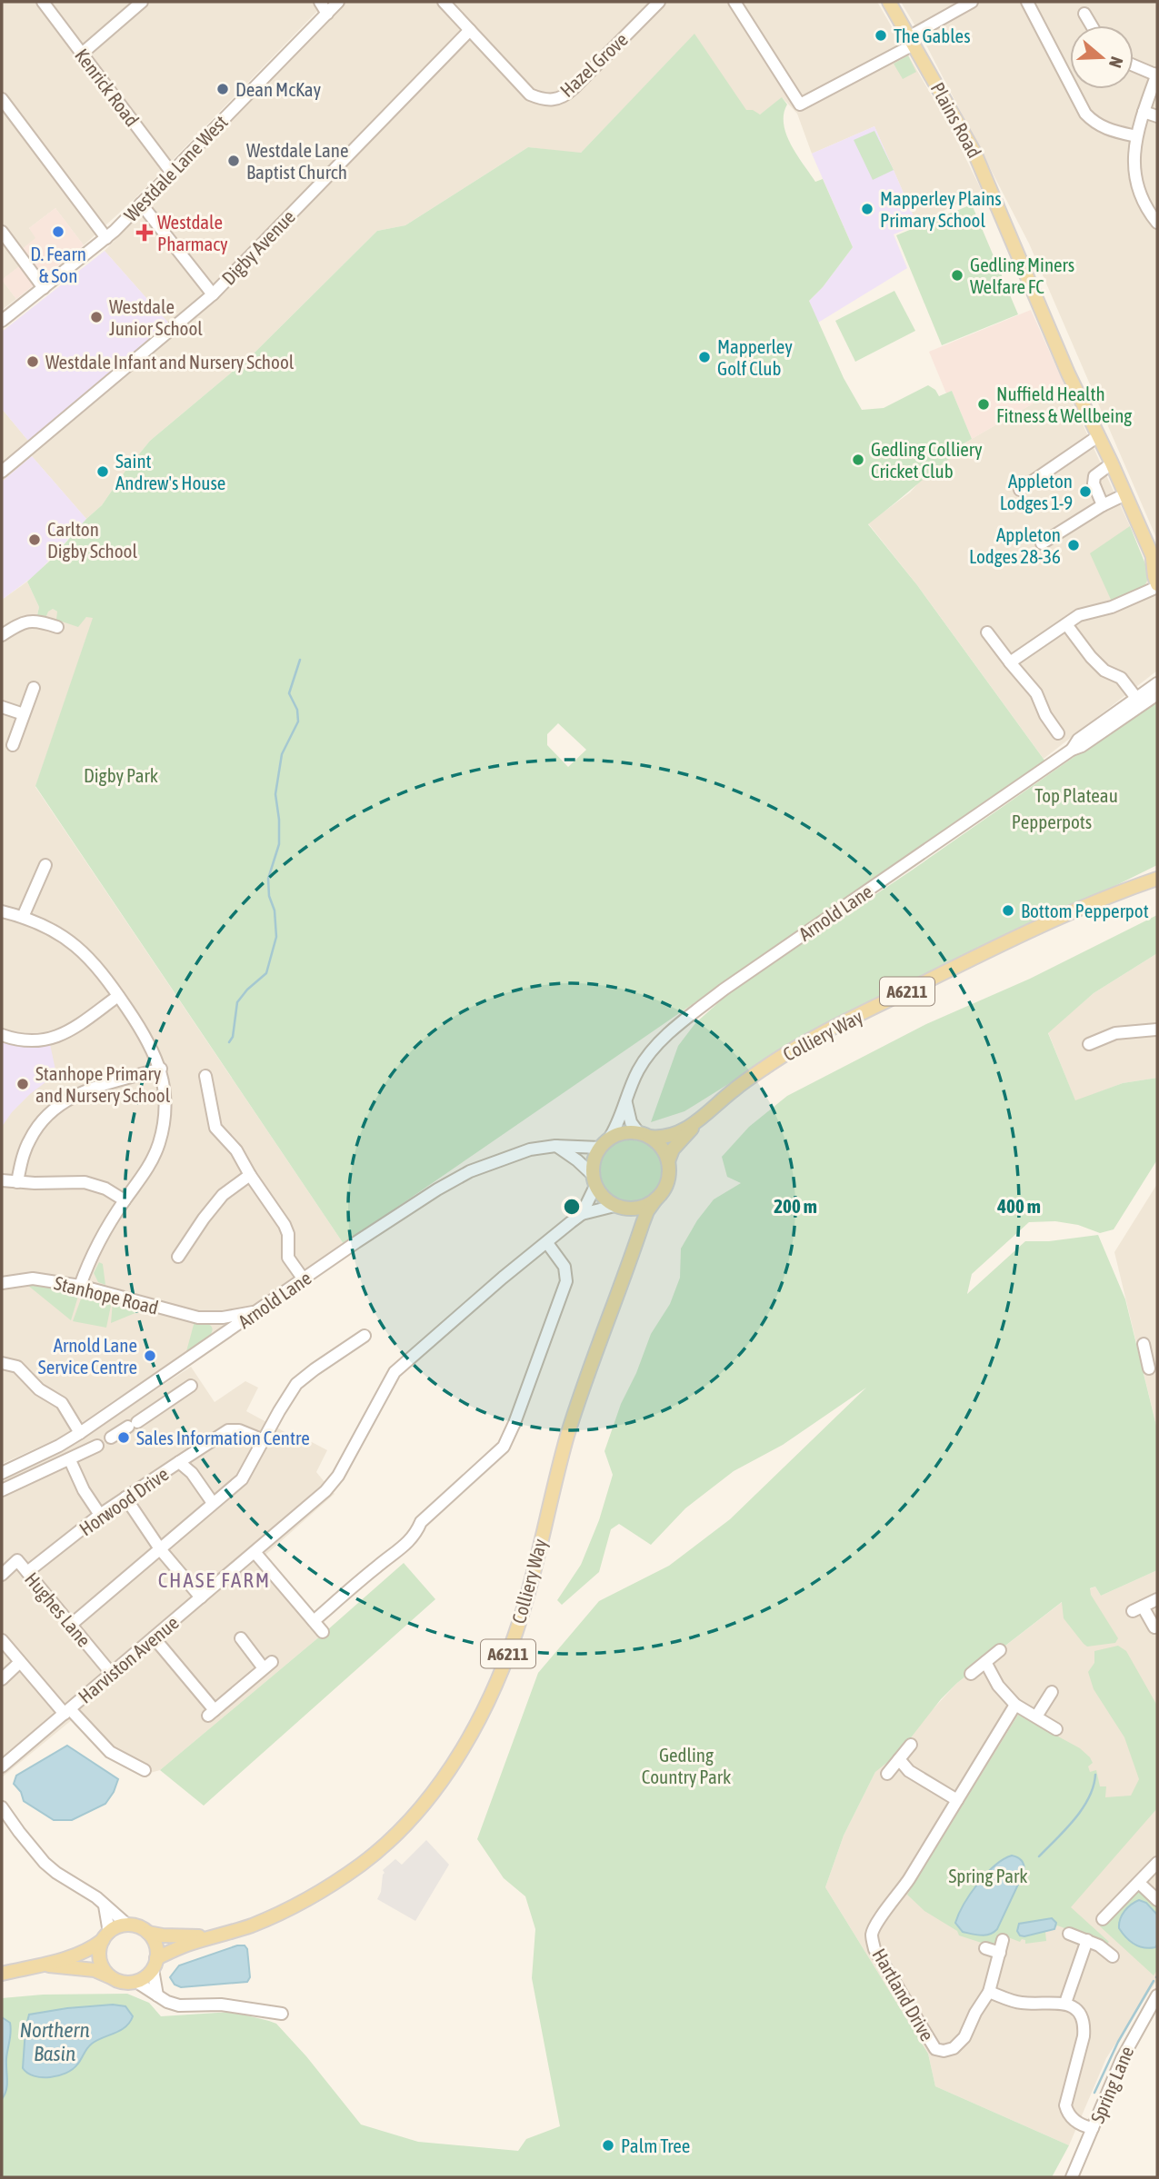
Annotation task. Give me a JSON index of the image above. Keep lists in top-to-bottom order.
{
  "streets": {
    "main road": ["Plains Road", "A6211", "Colliery Way"],
    "street": [
      "Hazel Grove",
      "Kenrick Road",
      "Westdale Lane West",
      "Digby Avenue",
      "Arnold Lane",
      "Stanhope Road",
      "Horwood Drive",
      "Hughes Lane",
      "Harviston Avenue",
      "Hartland Drive",
      "Spring Lane"
    ]
  },
  "crossings": [
    ["Hazel Grove", "Digby Avenue"],
    ["Kenrick Road", "Westdale Lane West"],
    ["Arnold Lane", "Colliery Way"],
    ["Arnold Lane", "Stanhope Road"],
    ["Horwood Drive", "Hughes Lane"],
    ["Hughes Lane", "Harviston Avenue"]
  ],
  "districts": ["CHASE FARM"],
  "water": ["Northern Basin"],
  "parks": [
    "Digby Park",
    "Top Plateau",
    "Pepperpots",
    "Gedling Country Park",
    "Spring Park"
  ],
  "places": {
    "other": [
      "The Gables",
      "Dean McKay",
      "Westdale Lane Baptist Church",
      "Mapperley Plains Primary School",
      "D. Fearn & Son",
      "Gedling Miners Welfare FC",
      "Westdale Junior School",
      "Mapperley Golf Club",
      "Westdale Infant and Nursery School",
      "Nuffield Health Fitness & Wellbeing",
      "Gedling Colliery Cricket Club",
      "Saint Andrew's House",
      "Appleton Lodges 1-9",
      "Carlton Digby School",
      "Appleton Lodges 28-36",
      "Bottom Pepperpot",
      "Stanhope Primary and Nursery School",
      "Arnold Lane Service Centre",
      "Sales Information Centre",
      "Palm Tree"
    ],
    "health": ["Westdale Pharmacy"]
  },
  "north": "right",
  "rings": ["200 m", "400 m"]
}
